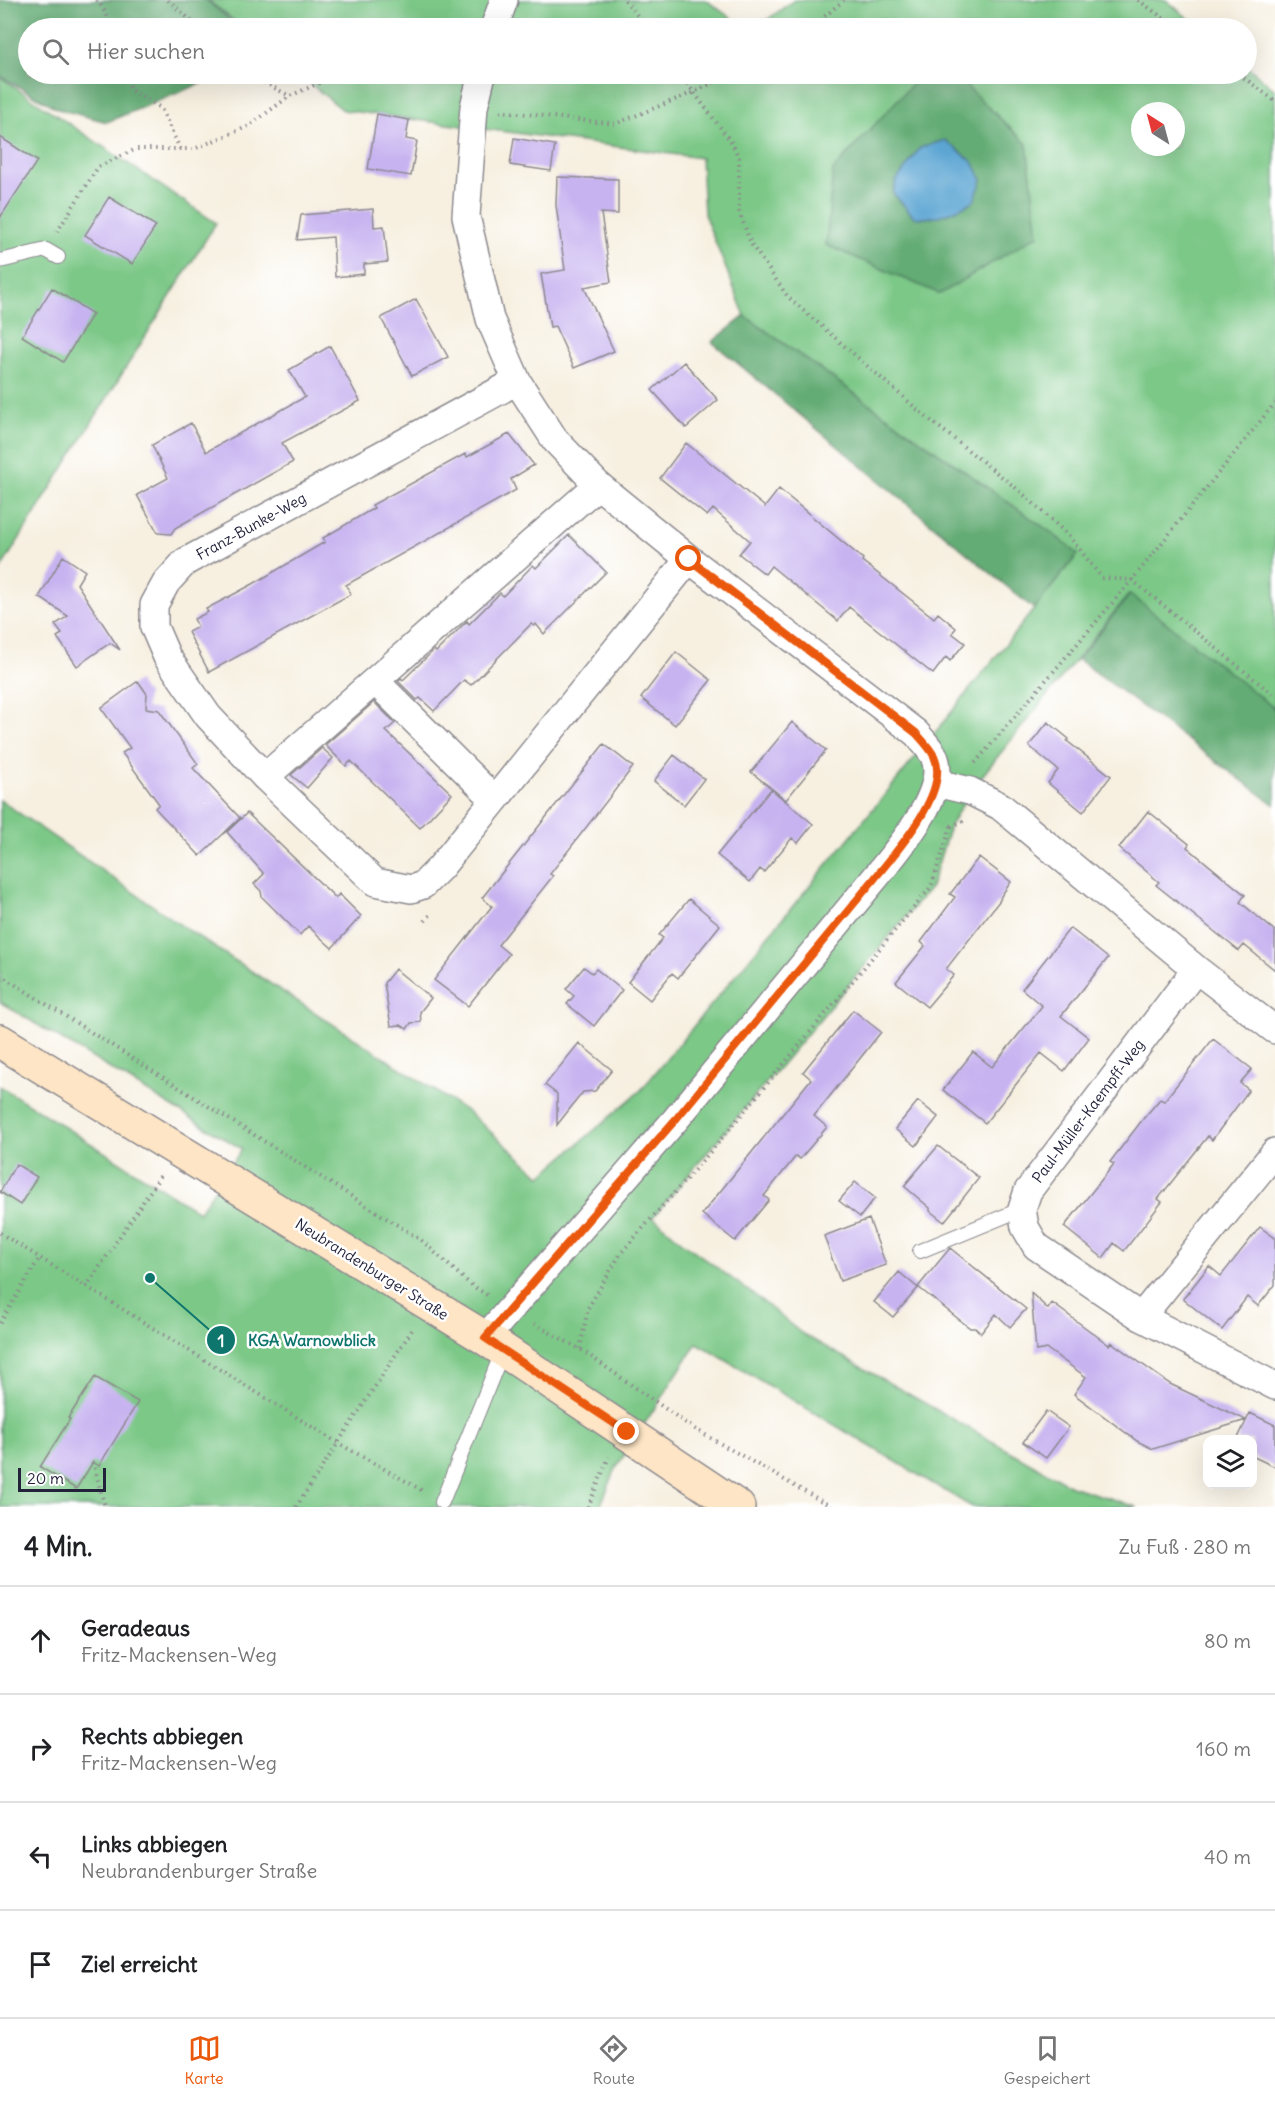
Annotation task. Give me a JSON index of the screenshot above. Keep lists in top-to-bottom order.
{
  "streets": {
    "main road": ["Neubrandenburger Straße"],
    "street": ["Franz-Bunke-Weg", "Paul-Müller-Kaempff-Weg"]
  },
  "places": ["KGA Warnowblick"],
  "scale_bar": "20 m",
  "north": "top left",
  "page": {
    "search": "Hier suchen",
    "scale": "20 m",
    "heading": ["4 Min.", "Zu Fuß · 280 m"],
    "list": [
      ["Geradeaus", "Fritz-Mackensen-Weg", "80 m"],
      ["Rechts abbiegen", "Fritz-Mackensen-Weg", "160 m"],
      ["Links abbiegen", "Neubrandenburger Straße", "40 m"],
      "Ziel erreicht"
    ],
    "nav": ["Karte", "Route", "Gespeichert"]
  }
}
